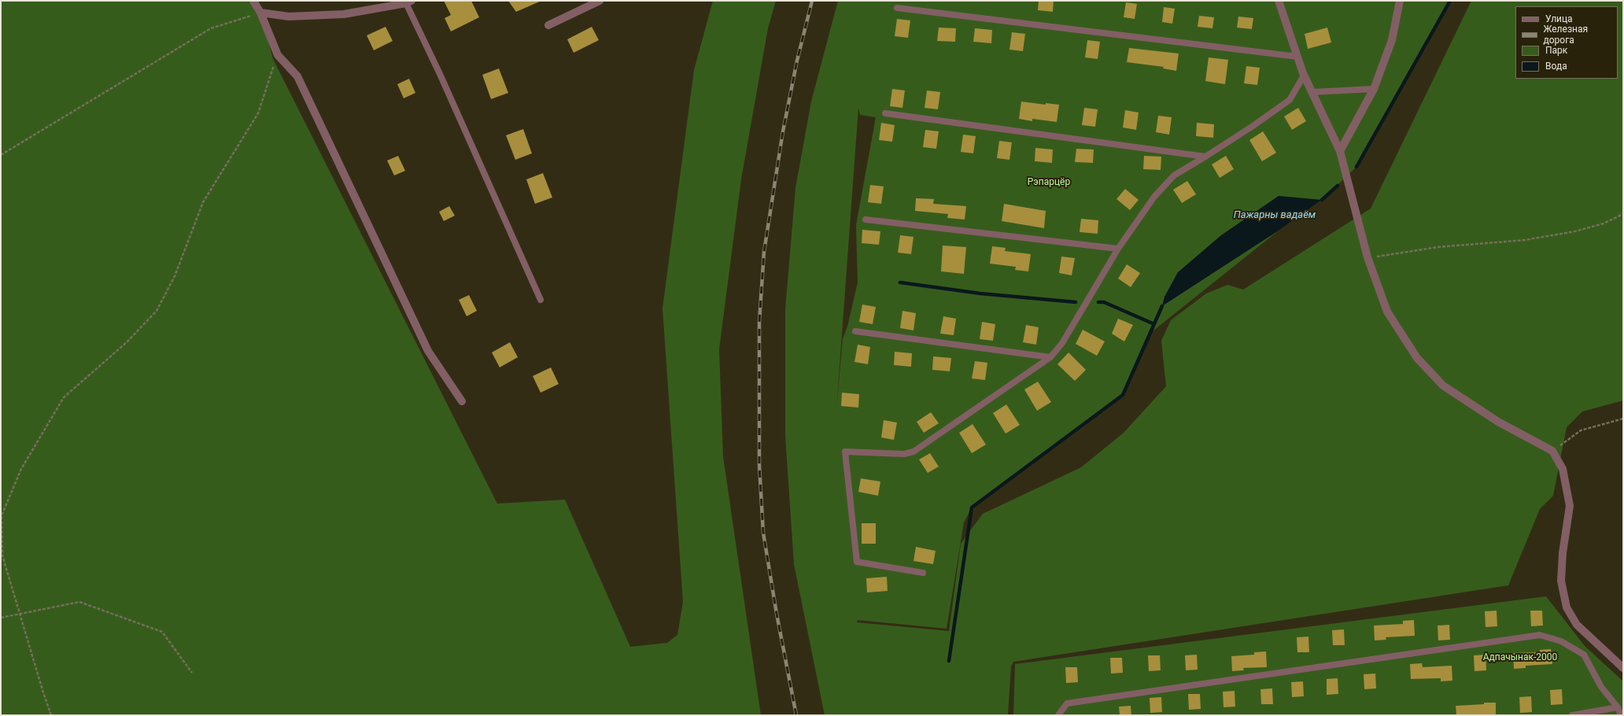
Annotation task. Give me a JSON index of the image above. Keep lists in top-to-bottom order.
{
  "water": ["Пажарны вадаём"],
  "parks": ["Рэпарцёр", "Адпачынак-2000"],
  "legend": [
    "Улица",
    "Железная дорога",
    "Парк",
    "Вода"
  ]
}
